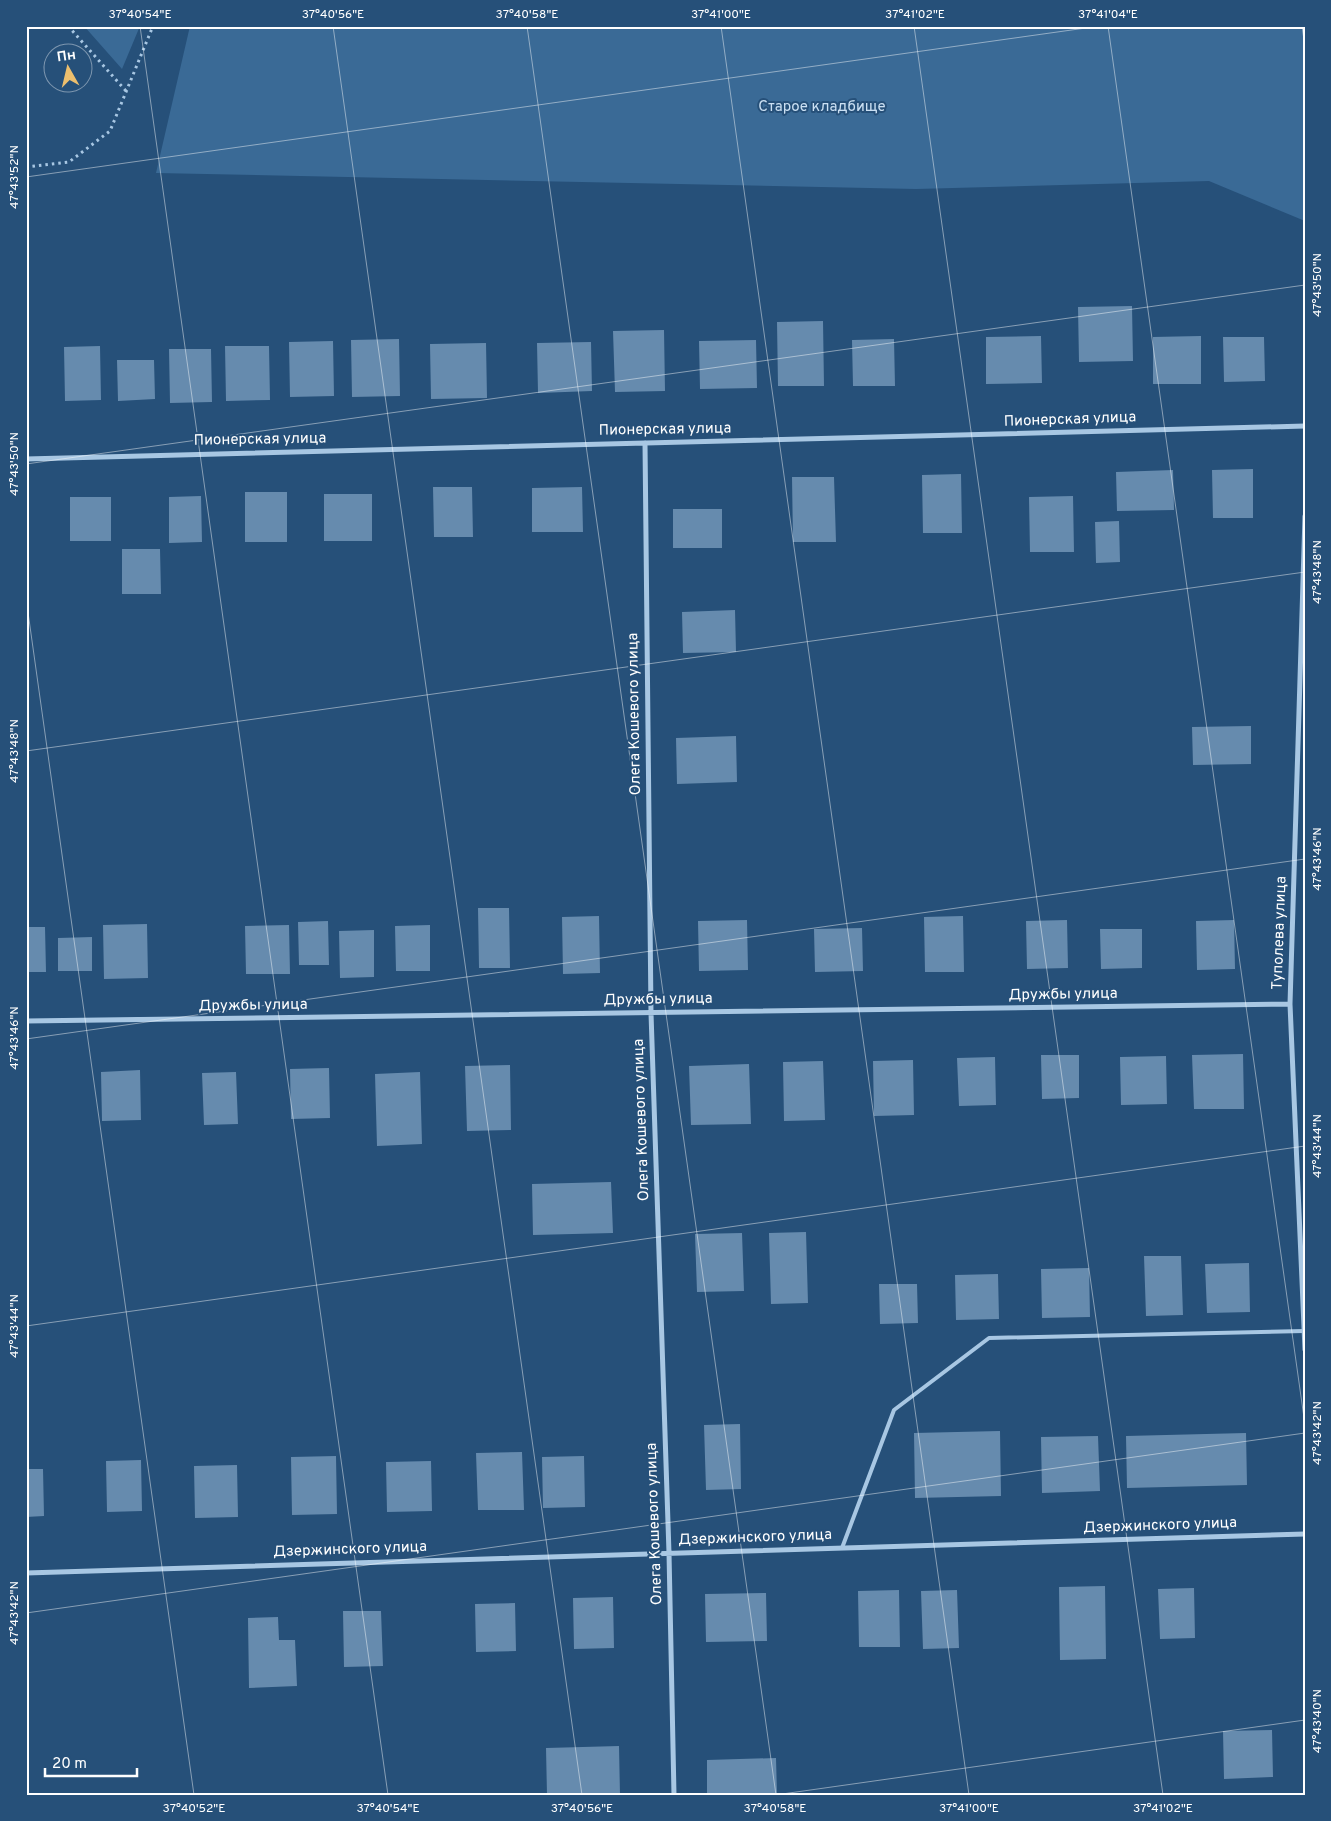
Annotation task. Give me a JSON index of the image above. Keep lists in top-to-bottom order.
{
  "streets": {
    "street": [
      "Пионерская улица",
      "Олега Кошевого улица",
      "Туполева улица",
      "Дружбы улица",
      "Дзержинского улица"
    ]
  },
  "crossings": [
    ["Пионерская улица", "Олега Кошевого улица"],
    ["Олега Кошевого улица", "Дружбы улица"],
    ["Олега Кошевого улица", "Дзержинского улица"],
    ["Туполева улица", "Дружбы улица"]
  ],
  "parks": ["Старое кладбище"],
  "scale_bar": "20 m",
  "north": "top",
  "coordinates": [
    "37°40'54\"E",
    "37°40'56\"E",
    "37°40'58\"E",
    "37°41'00\"E",
    "37°41'02\"E",
    "37°41'04\"E",
    "47°43'52\"N",
    "47°43'50\"N",
    "47°43'48\"N",
    "47°43'46\"N",
    "47°43'44\"N",
    "47°43'42\"N",
    "47°43'40\"N",
    "37°40'52\"E"
  ]
}
